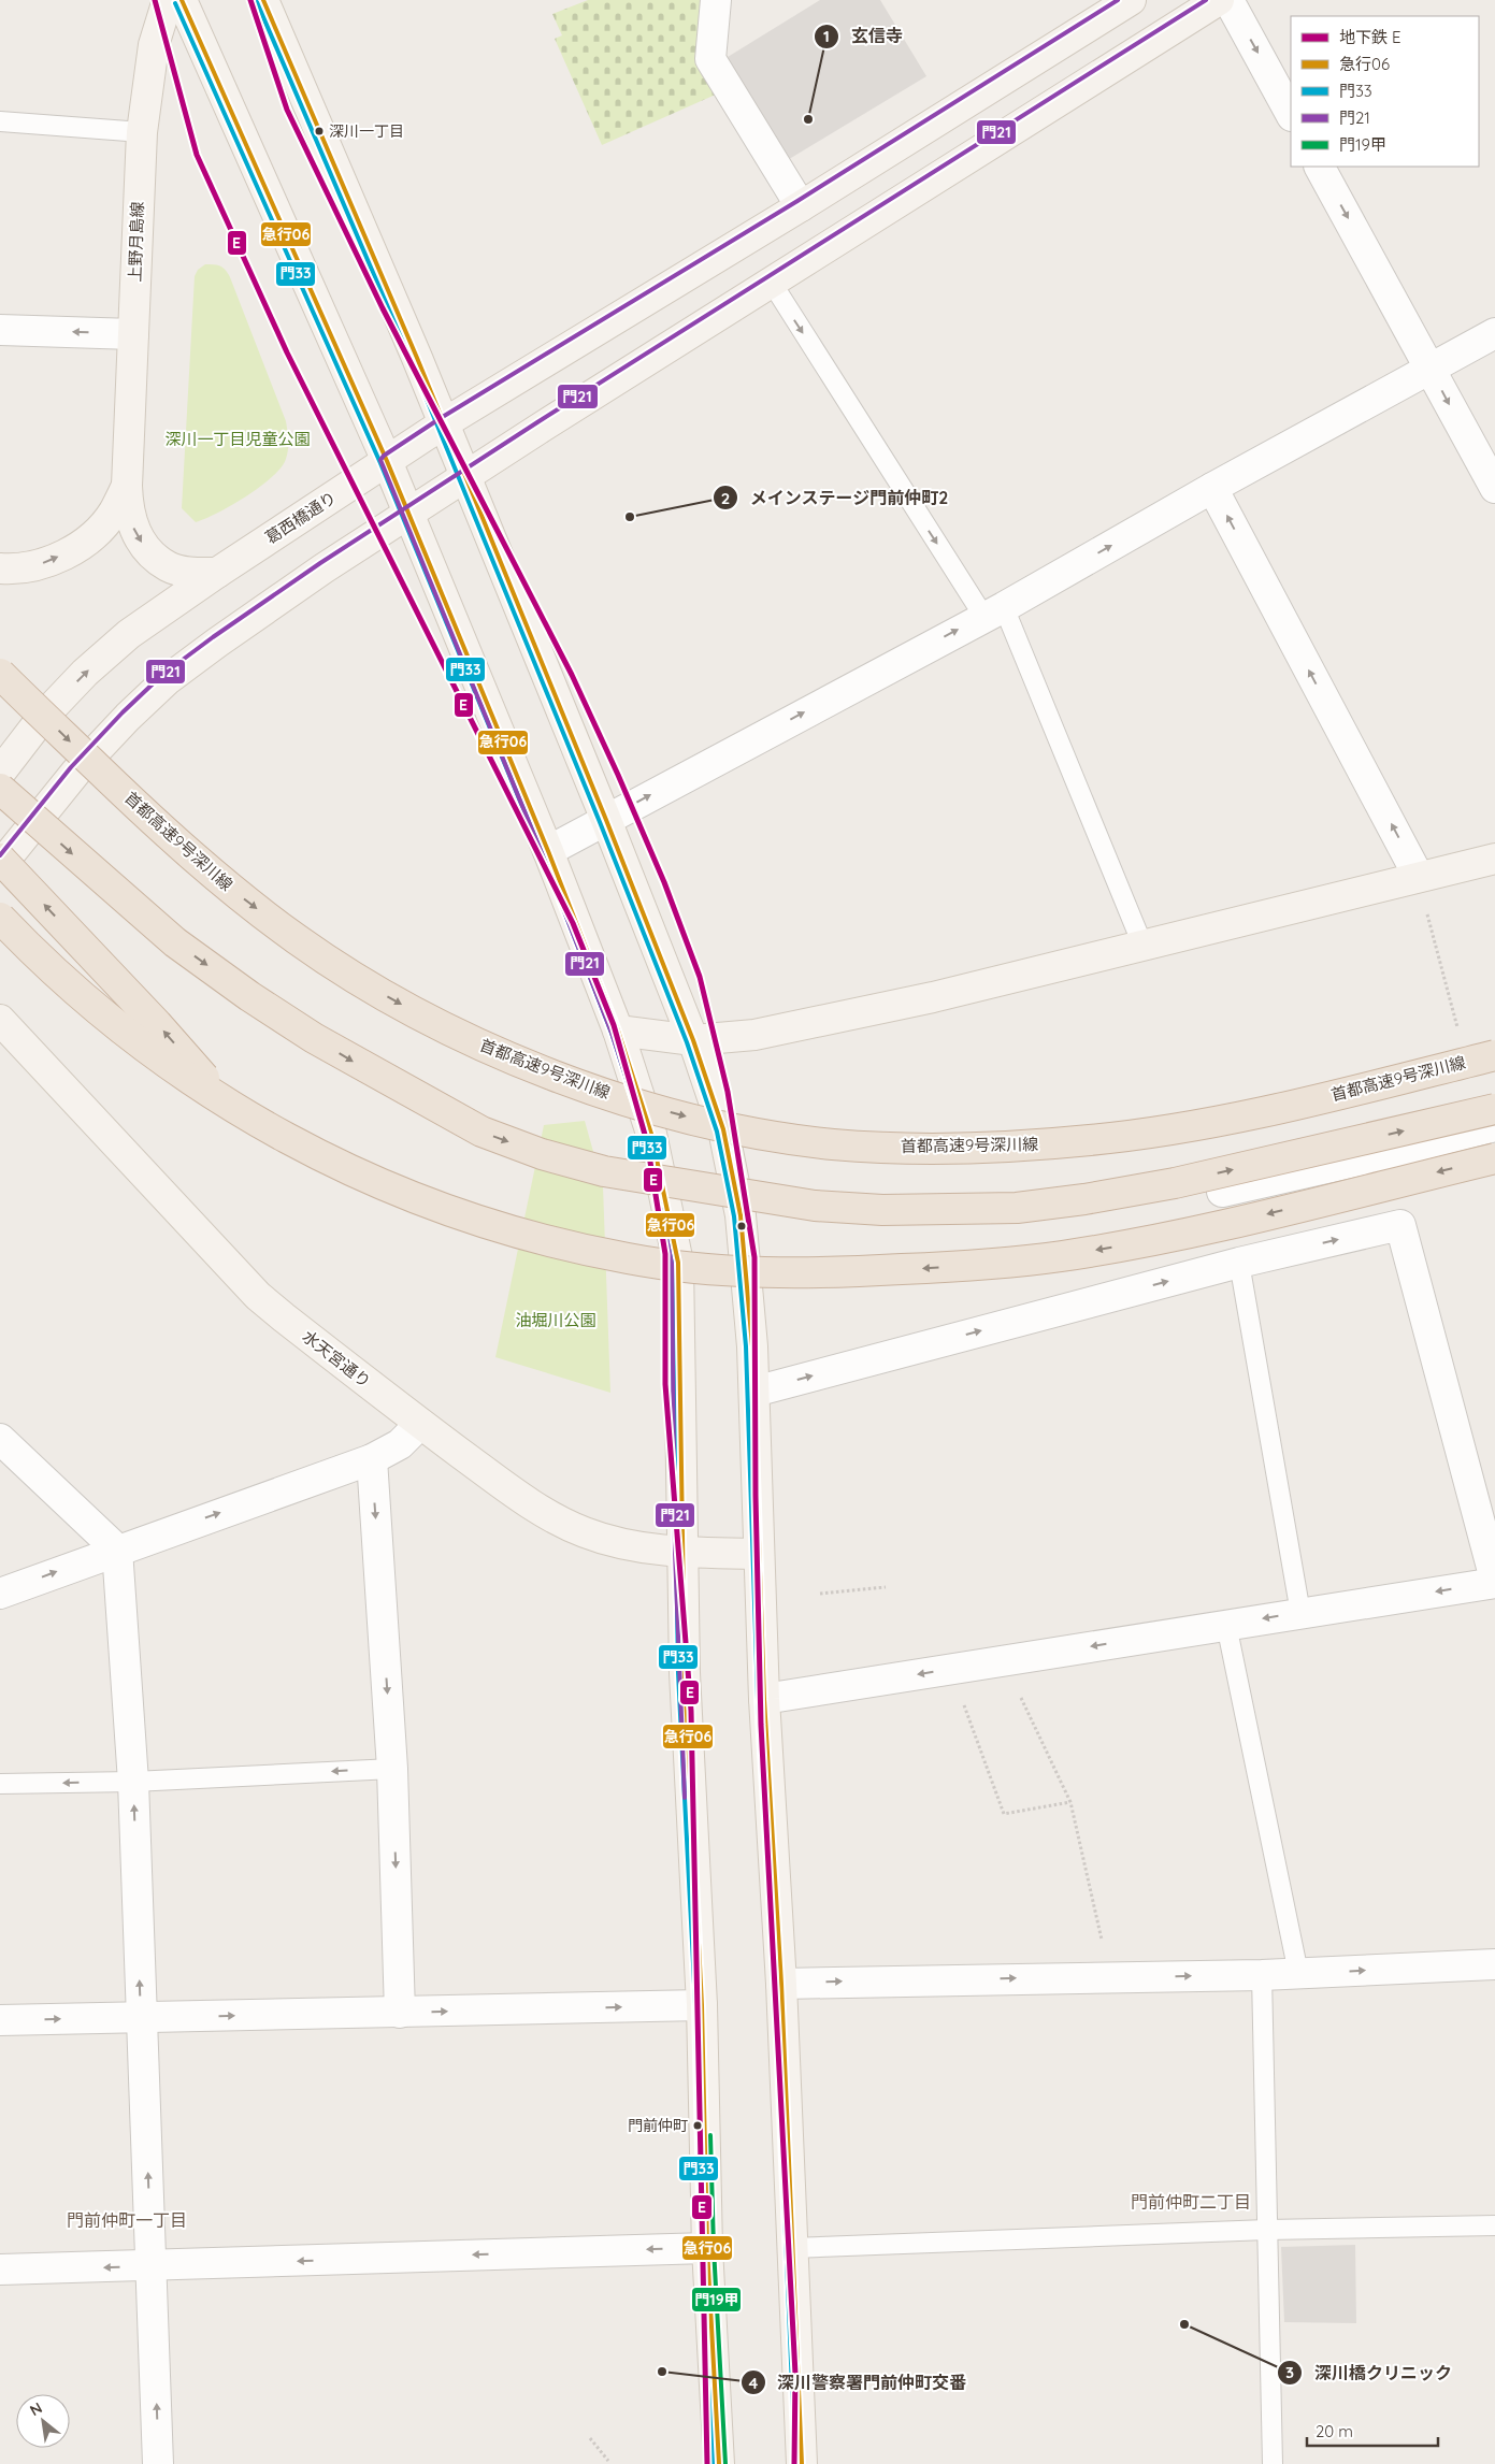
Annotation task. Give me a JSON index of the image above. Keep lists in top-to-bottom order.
{
  "streets": {
    "highway": ["首都高速9号深川線"],
    "main road": ["上野月島線", "葛西橋通り", "水天宮通り"]
  },
  "crossings": [
    ["上野月島線", "葛西橋通り"]
  ],
  "districts": ["門前仲町二丁目", "門前仲町一丁目"],
  "parks": ["深川一丁目児童公園", "油堀川公園"],
  "places": [
    "玄信寺",
    "深川一丁目",
    "メインステージ門前仲町2",
    "門前仲町",
    "深川橋クリニック",
    "深川警察署門前仲町交番"
  ],
  "lines": [
    "metro line E",
    "transit line 急行06",
    "transit line 門21",
    "transit line 門33",
    "transit line 門19甲"
  ],
  "legend": [
    "地下鉄 E",
    "急行06",
    "門33",
    "門21",
    "門19甲"
  ],
  "scale_bar": "20 m",
  "north": "top left"
}
